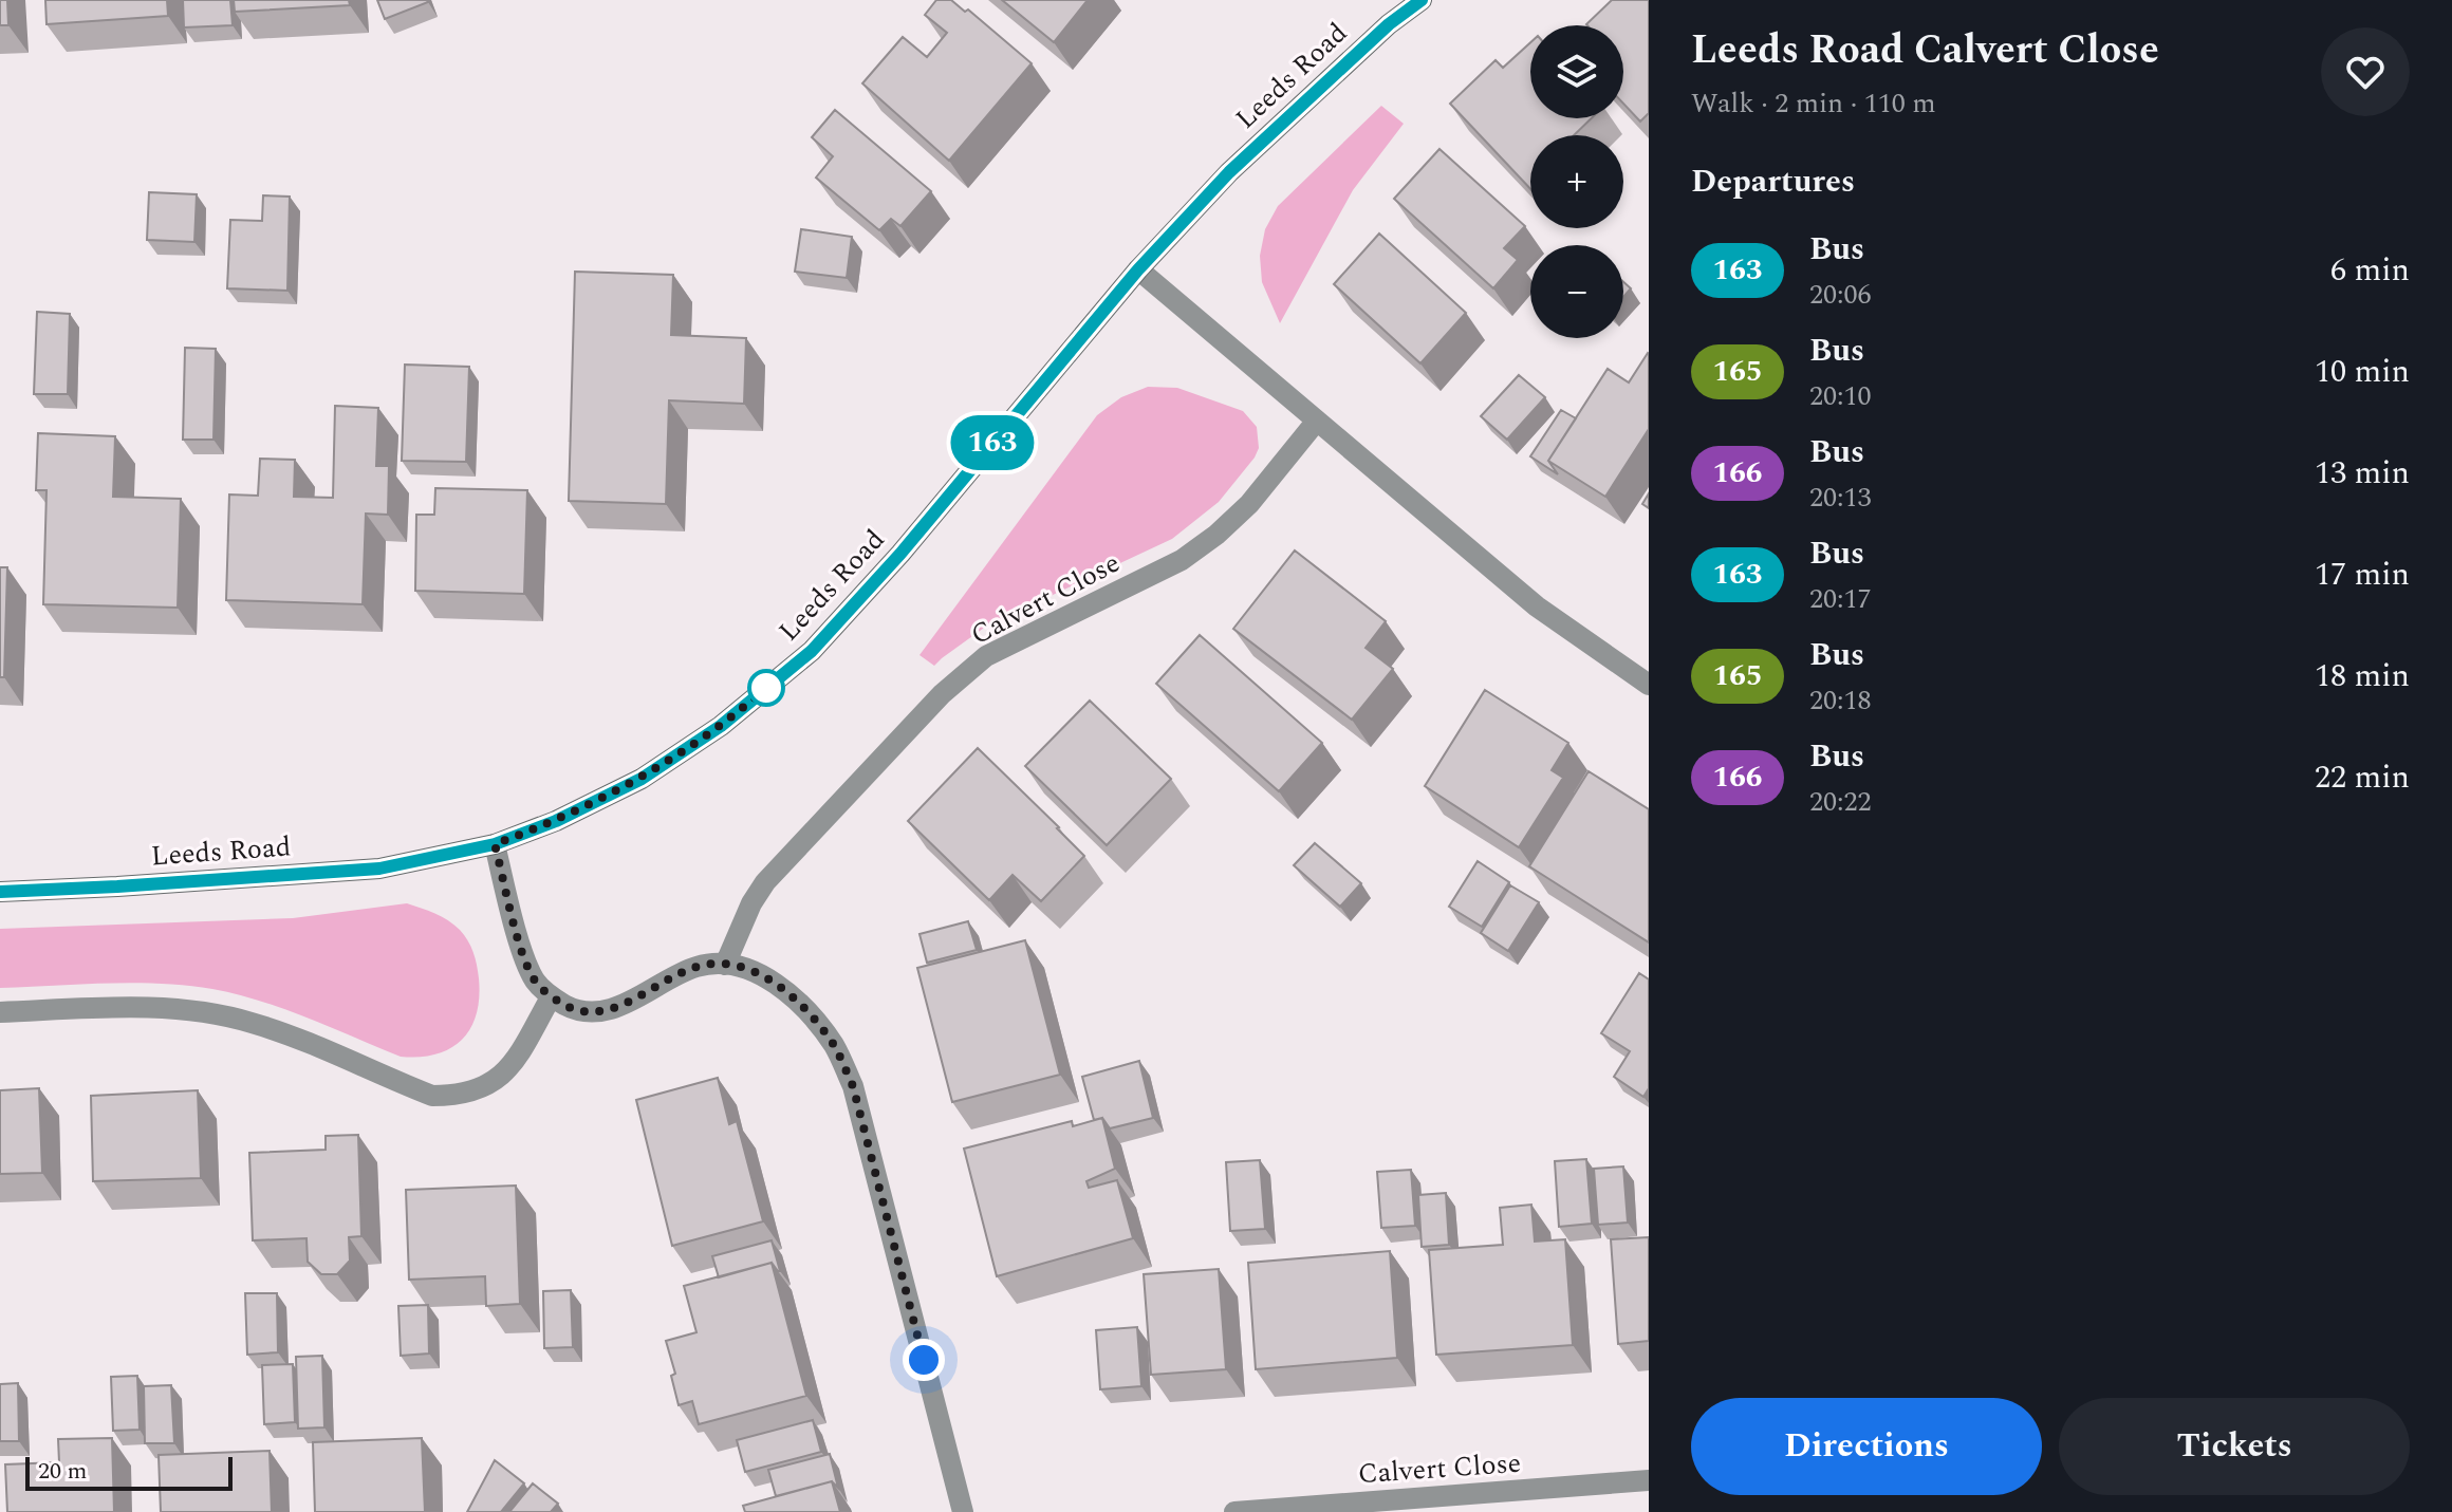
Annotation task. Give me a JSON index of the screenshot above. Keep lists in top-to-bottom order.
{
  "streets": {
    "main road": ["Leeds Road"],
    "street": ["Calvert Close"]
  },
  "lines": ["bus line 163"],
  "scale_bar": "20 m",
  "page": {
    "on_map": "163",
    "heading": [
      ["Leeds Road Calvert Close", "Walk · 2 min · 110 m"],
      "Departures"
    ],
    "map_buttons": ["+", "−"],
    "list": [
      {
        "mark": "163",
        "name": "Bus",
        "note": "20:06",
        "value": "6 min"
      },
      {
        "mark": "165",
        "name": "Bus",
        "note": "20:10",
        "value": "10 min"
      },
      {
        "mark": "166",
        "name": "Bus",
        "note": "20:13",
        "value": "13 min"
      },
      {
        "mark": "163",
        "name": "Bus",
        "note": "20:17",
        "value": "17 min"
      },
      {
        "mark": "165",
        "name": "Bus",
        "note": "20:18",
        "value": "18 min"
      },
      {
        "mark": "166",
        "name": "Bus",
        "note": "20:22",
        "value": "22 min"
      }
    ],
    "buttons": ["Directions", "Tickets"],
    "scale": "20 m"
  }
}
